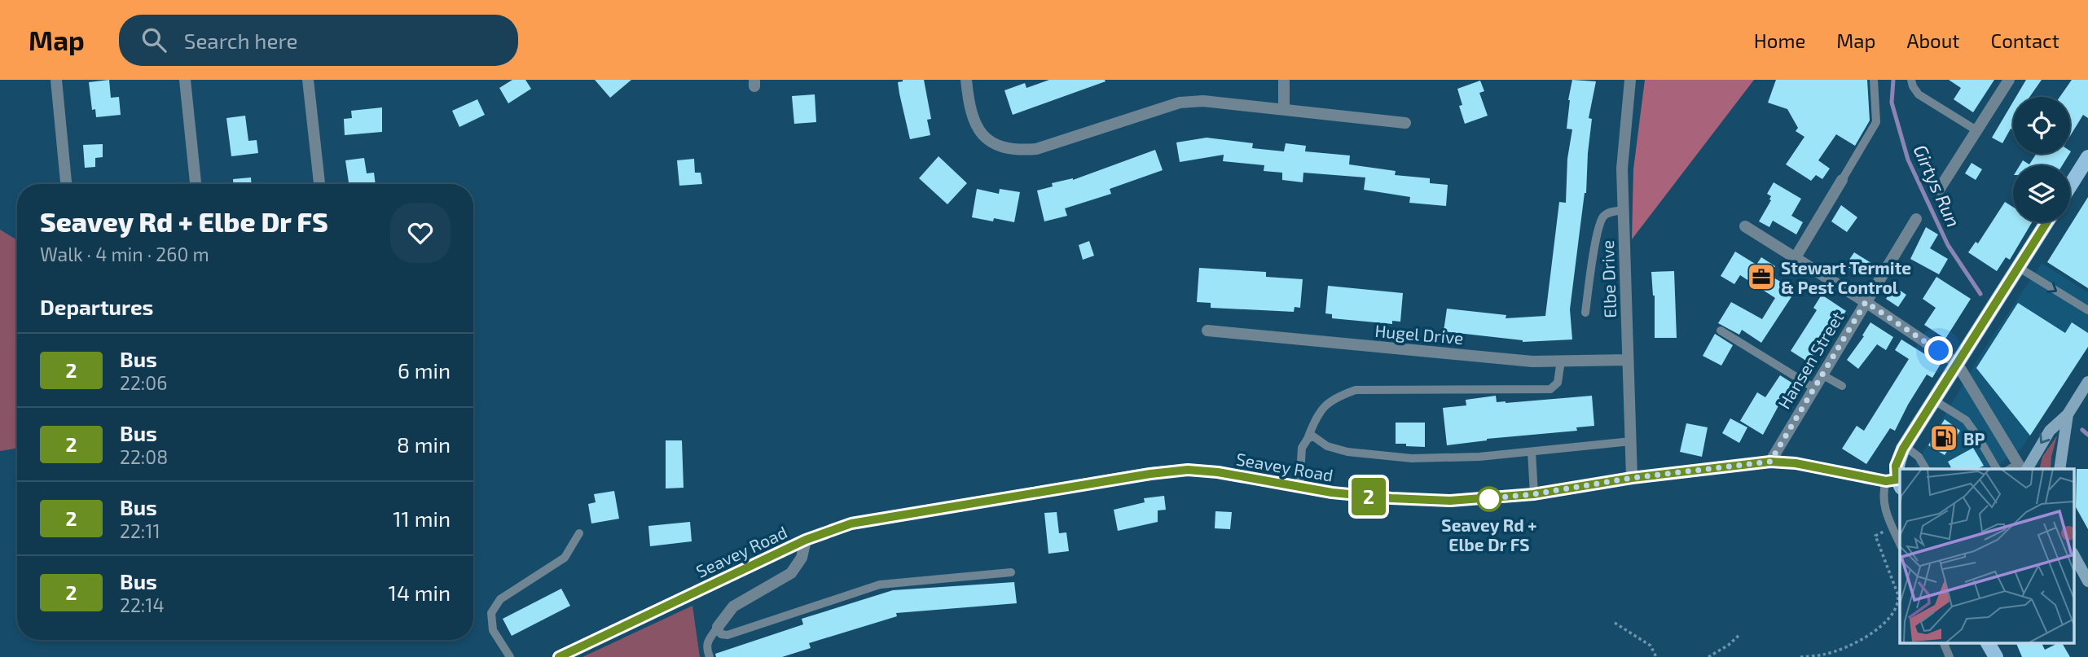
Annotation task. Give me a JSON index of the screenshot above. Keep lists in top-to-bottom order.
{
  "streets": {
    "street": [
      "Elbe Drive",
      "Hugel Drive",
      "Hansen Street",
      "Seavey Road"
    ]
  },
  "crossings": [
    ["Elbe Drive", "Hugel Drive"],
    ["Elbe Drive", "Seavey Road"],
    ["Hansen Street", "Seavey Road"]
  ],
  "water": ["Girtys Run"],
  "places": {
    "office": ["Stewart Termite & Pest Control"],
    "fuel station": ["BP"],
    "other": ["Seavey Rd + Elbe Dr FS"]
  },
  "lines": ["bus line 2"],
  "page": {
    "header": "Map",
    "search": "Search here",
    "nav": [
      "Home",
      "Map",
      "About",
      "Contact"
    ],
    "on_map": "2",
    "heading": [
      ["Seavey Rd + Elbe Dr FS", "Walk · 4 min · 260 m"],
      "Departures"
    ],
    "list": [
      {
        "mark": "2",
        "name": "Bus",
        "note": "22:06",
        "value": "6 min"
      },
      {
        "mark": "2",
        "name": "Bus",
        "note": "22:08",
        "value": "8 min"
      },
      {
        "mark": "2",
        "name": "Bus",
        "note": "22:11",
        "value": "11 min"
      },
      {
        "mark": "2",
        "name": "Bus",
        "note": "22:14",
        "value": "14 min"
      }
    ]
  }
}
